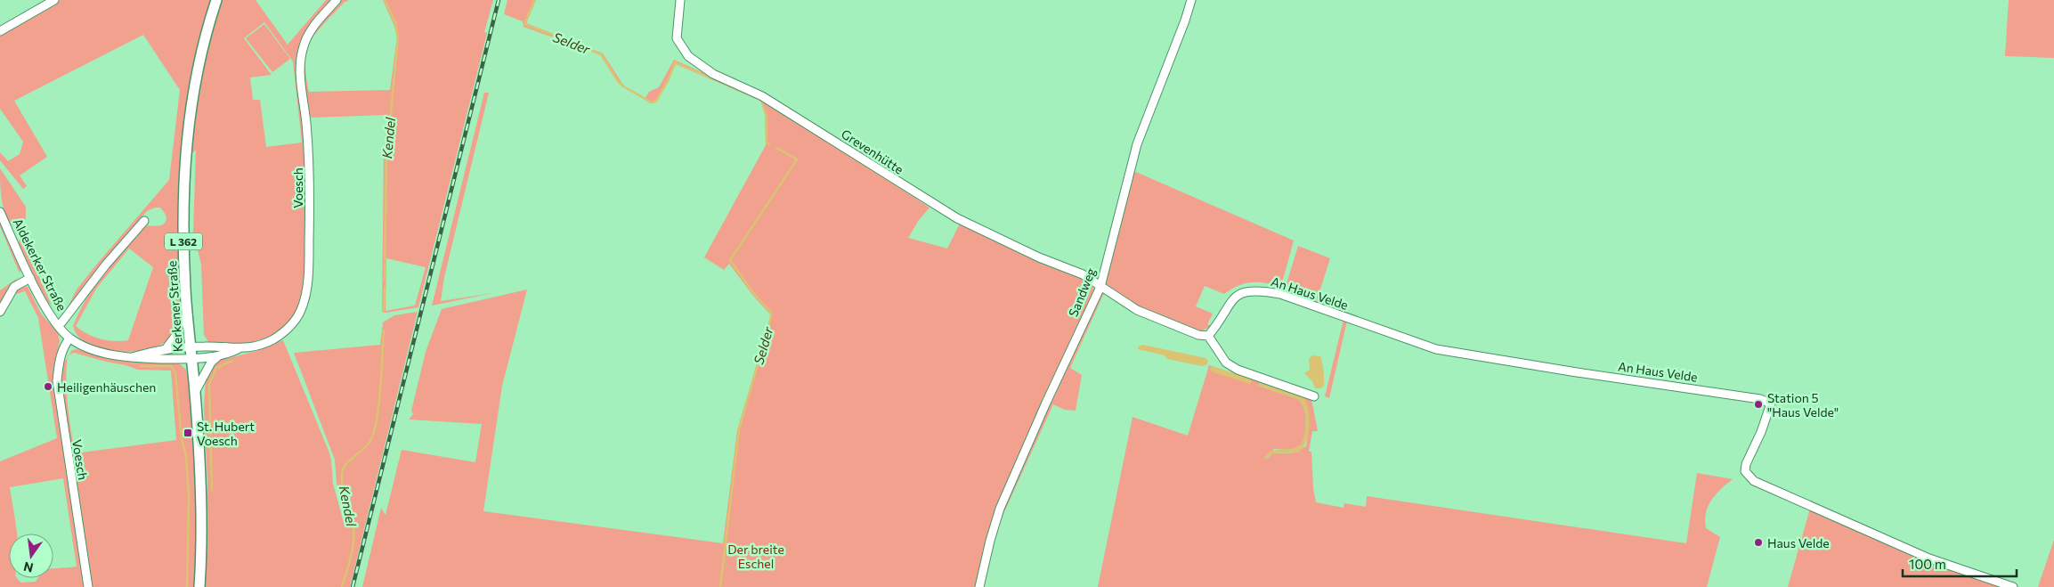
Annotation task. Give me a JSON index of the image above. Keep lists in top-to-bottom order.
{
  "streets": {
    "main road": ["L 362", "Kerkener Straße"],
    "street": [
      "Grevenhütte",
      "Voesch",
      "Aldekerker Straße",
      "Sandweg",
      "An Haus Velde"
    ]
  },
  "crossings": [
    ["Grevenhütte", "Sandweg"],
    ["Voesch", "Aldekerker Straße"],
    ["Voesch", "Kerkener Straße"]
  ],
  "water": ["Selder", "Kendel"],
  "parks": ["Der breite Eschel"],
  "places": {
    "other": ["Heiligenhäuschen", "Station 5 \"Haus Velde\"", "Haus Velde"],
    "transit": ["St. Hubert Voesch"]
  },
  "scale_bar": "100 m",
  "north": "bottom"
}
